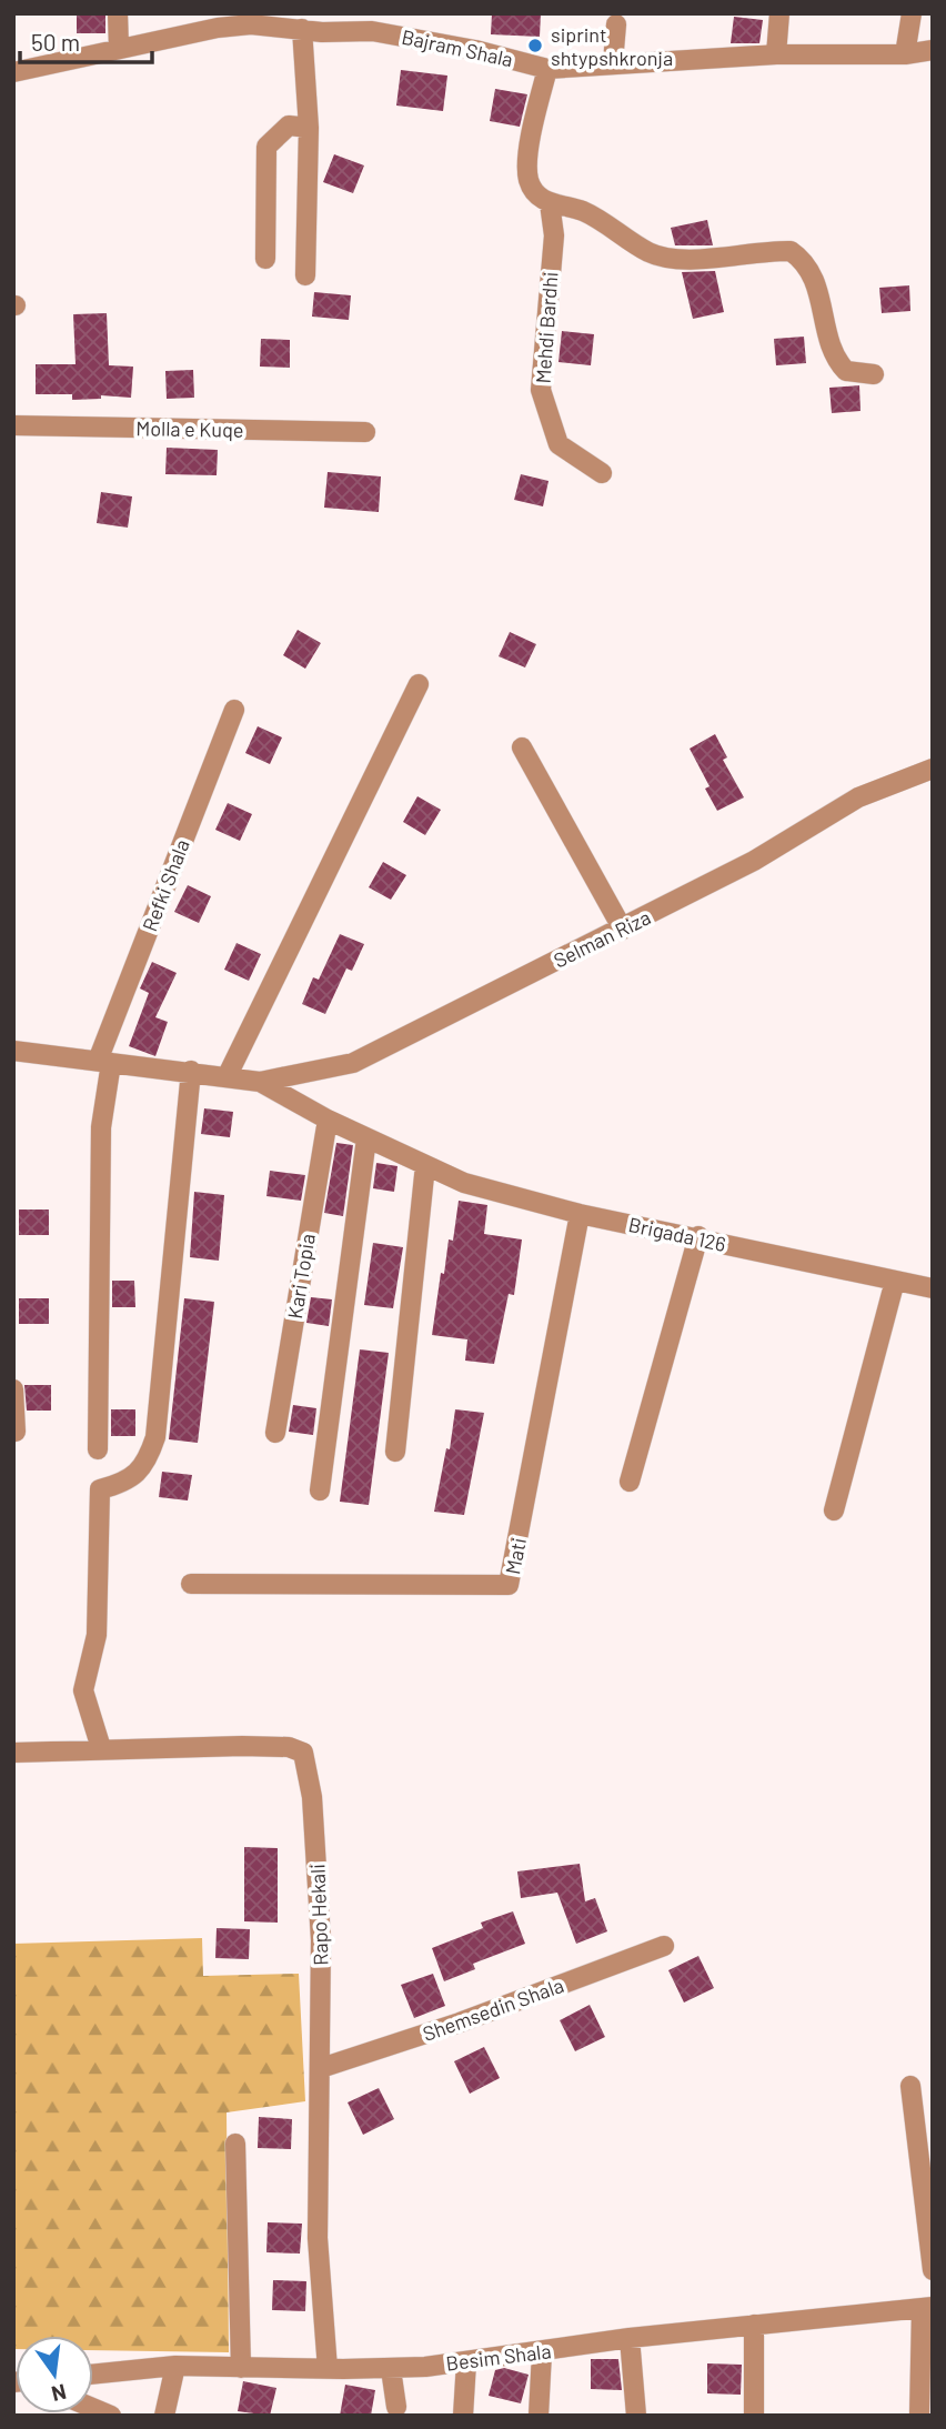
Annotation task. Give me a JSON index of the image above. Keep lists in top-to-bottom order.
{
  "streets": {
    "street": [
      "Bajram Shala",
      "Mehdi Bardhi",
      "Molla e Kuqe",
      "Refki Shala",
      "Selman Riza",
      "Brigada 126",
      "Kari Topia",
      "Mati",
      "Rapo Hekali",
      "Shemsedin Shala",
      "Besim Shala"
    ]
  },
  "crossings": [
    ["Bajram Shala", "Mehdi Bardhi"],
    ["Selman Riza", "Brigada 126"],
    ["Brigada 126", "Kari Topia"],
    ["Brigada 126", "Mati"],
    ["Rapo Hekali", "Shemsedin Shala"],
    ["Rapo Hekali", "Besim Shala"]
  ],
  "places": ["siprint shtypshkronja"],
  "scale_bar": "50 m",
  "north": "bottom"
}
